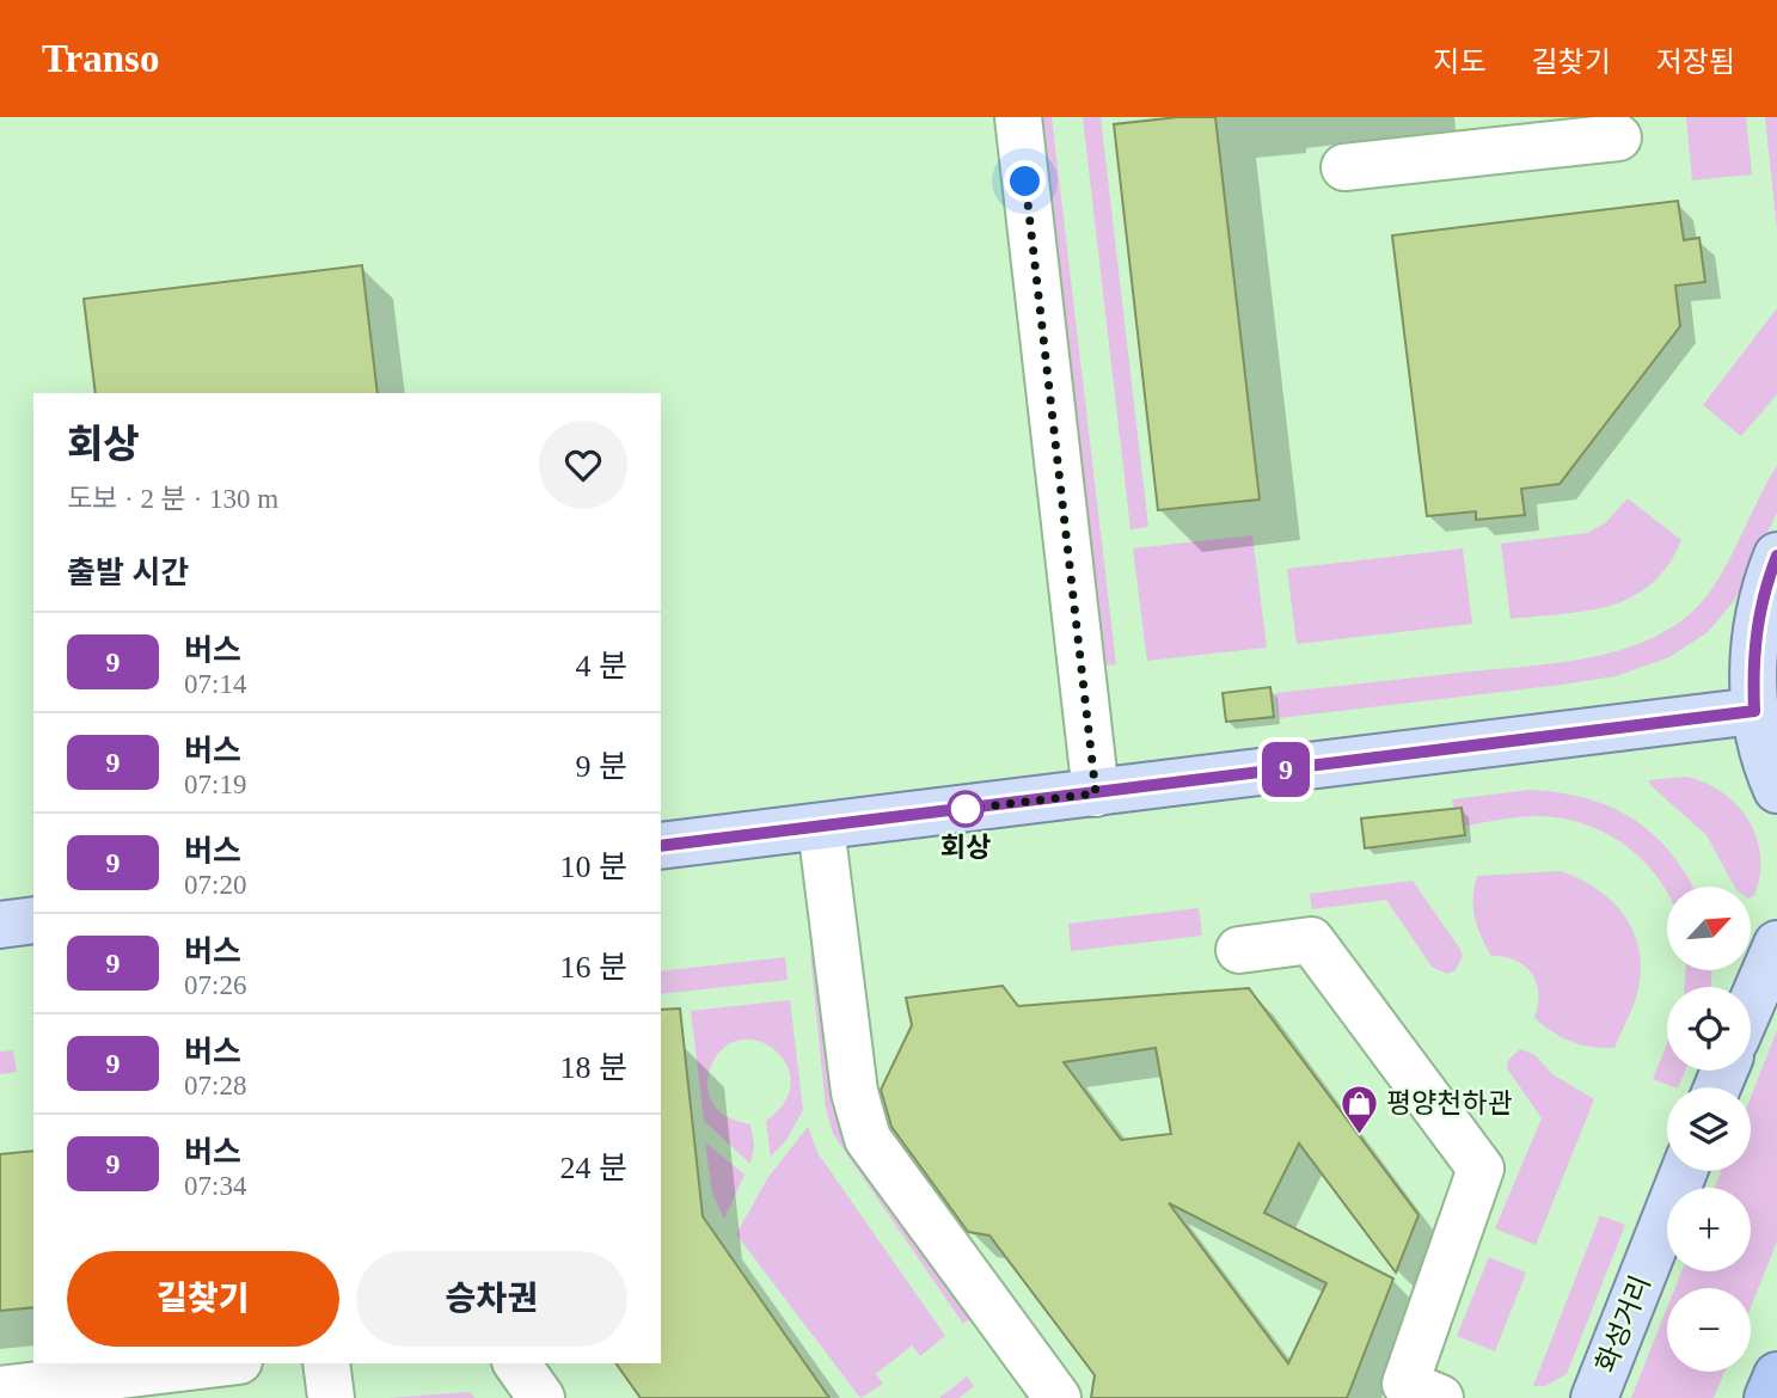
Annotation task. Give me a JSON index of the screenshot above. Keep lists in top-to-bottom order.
{
  "streets": {
    "main road": ["화성거리"]
  },
  "places": {
    "other": ["회상"],
    "shop": ["평양천하관"]
  },
  "lines": ["bus line 9"],
  "north": "top right",
  "page": {
    "header": "Transo",
    "nav": ["지도", "길찾기", "저장됨"],
    "on_map": "9",
    "heading": [
      ["회상", "도보 · 2 분 · 130 m"],
      "출발 시간"
    ],
    "list": [
      {
        "mark": "9",
        "name": "버스",
        "note": "07:14",
        "value": "4 분"
      },
      {
        "mark": "9",
        "name": "버스",
        "note": "07:19",
        "value": "9 분"
      },
      {
        "mark": "9",
        "name": "버스",
        "note": "07:20",
        "value": "10 분"
      },
      {
        "mark": "9",
        "name": "버스",
        "note": "07:26",
        "value": "16 분"
      },
      {
        "mark": "9",
        "name": "버스",
        "note": "07:28",
        "value": "18 분"
      },
      {
        "mark": "9",
        "name": "버스",
        "note": "07:34",
        "value": "24 분"
      }
    ],
    "map_buttons": ["+", "−"],
    "buttons": ["길찾기", "승차권"]
  }
}
